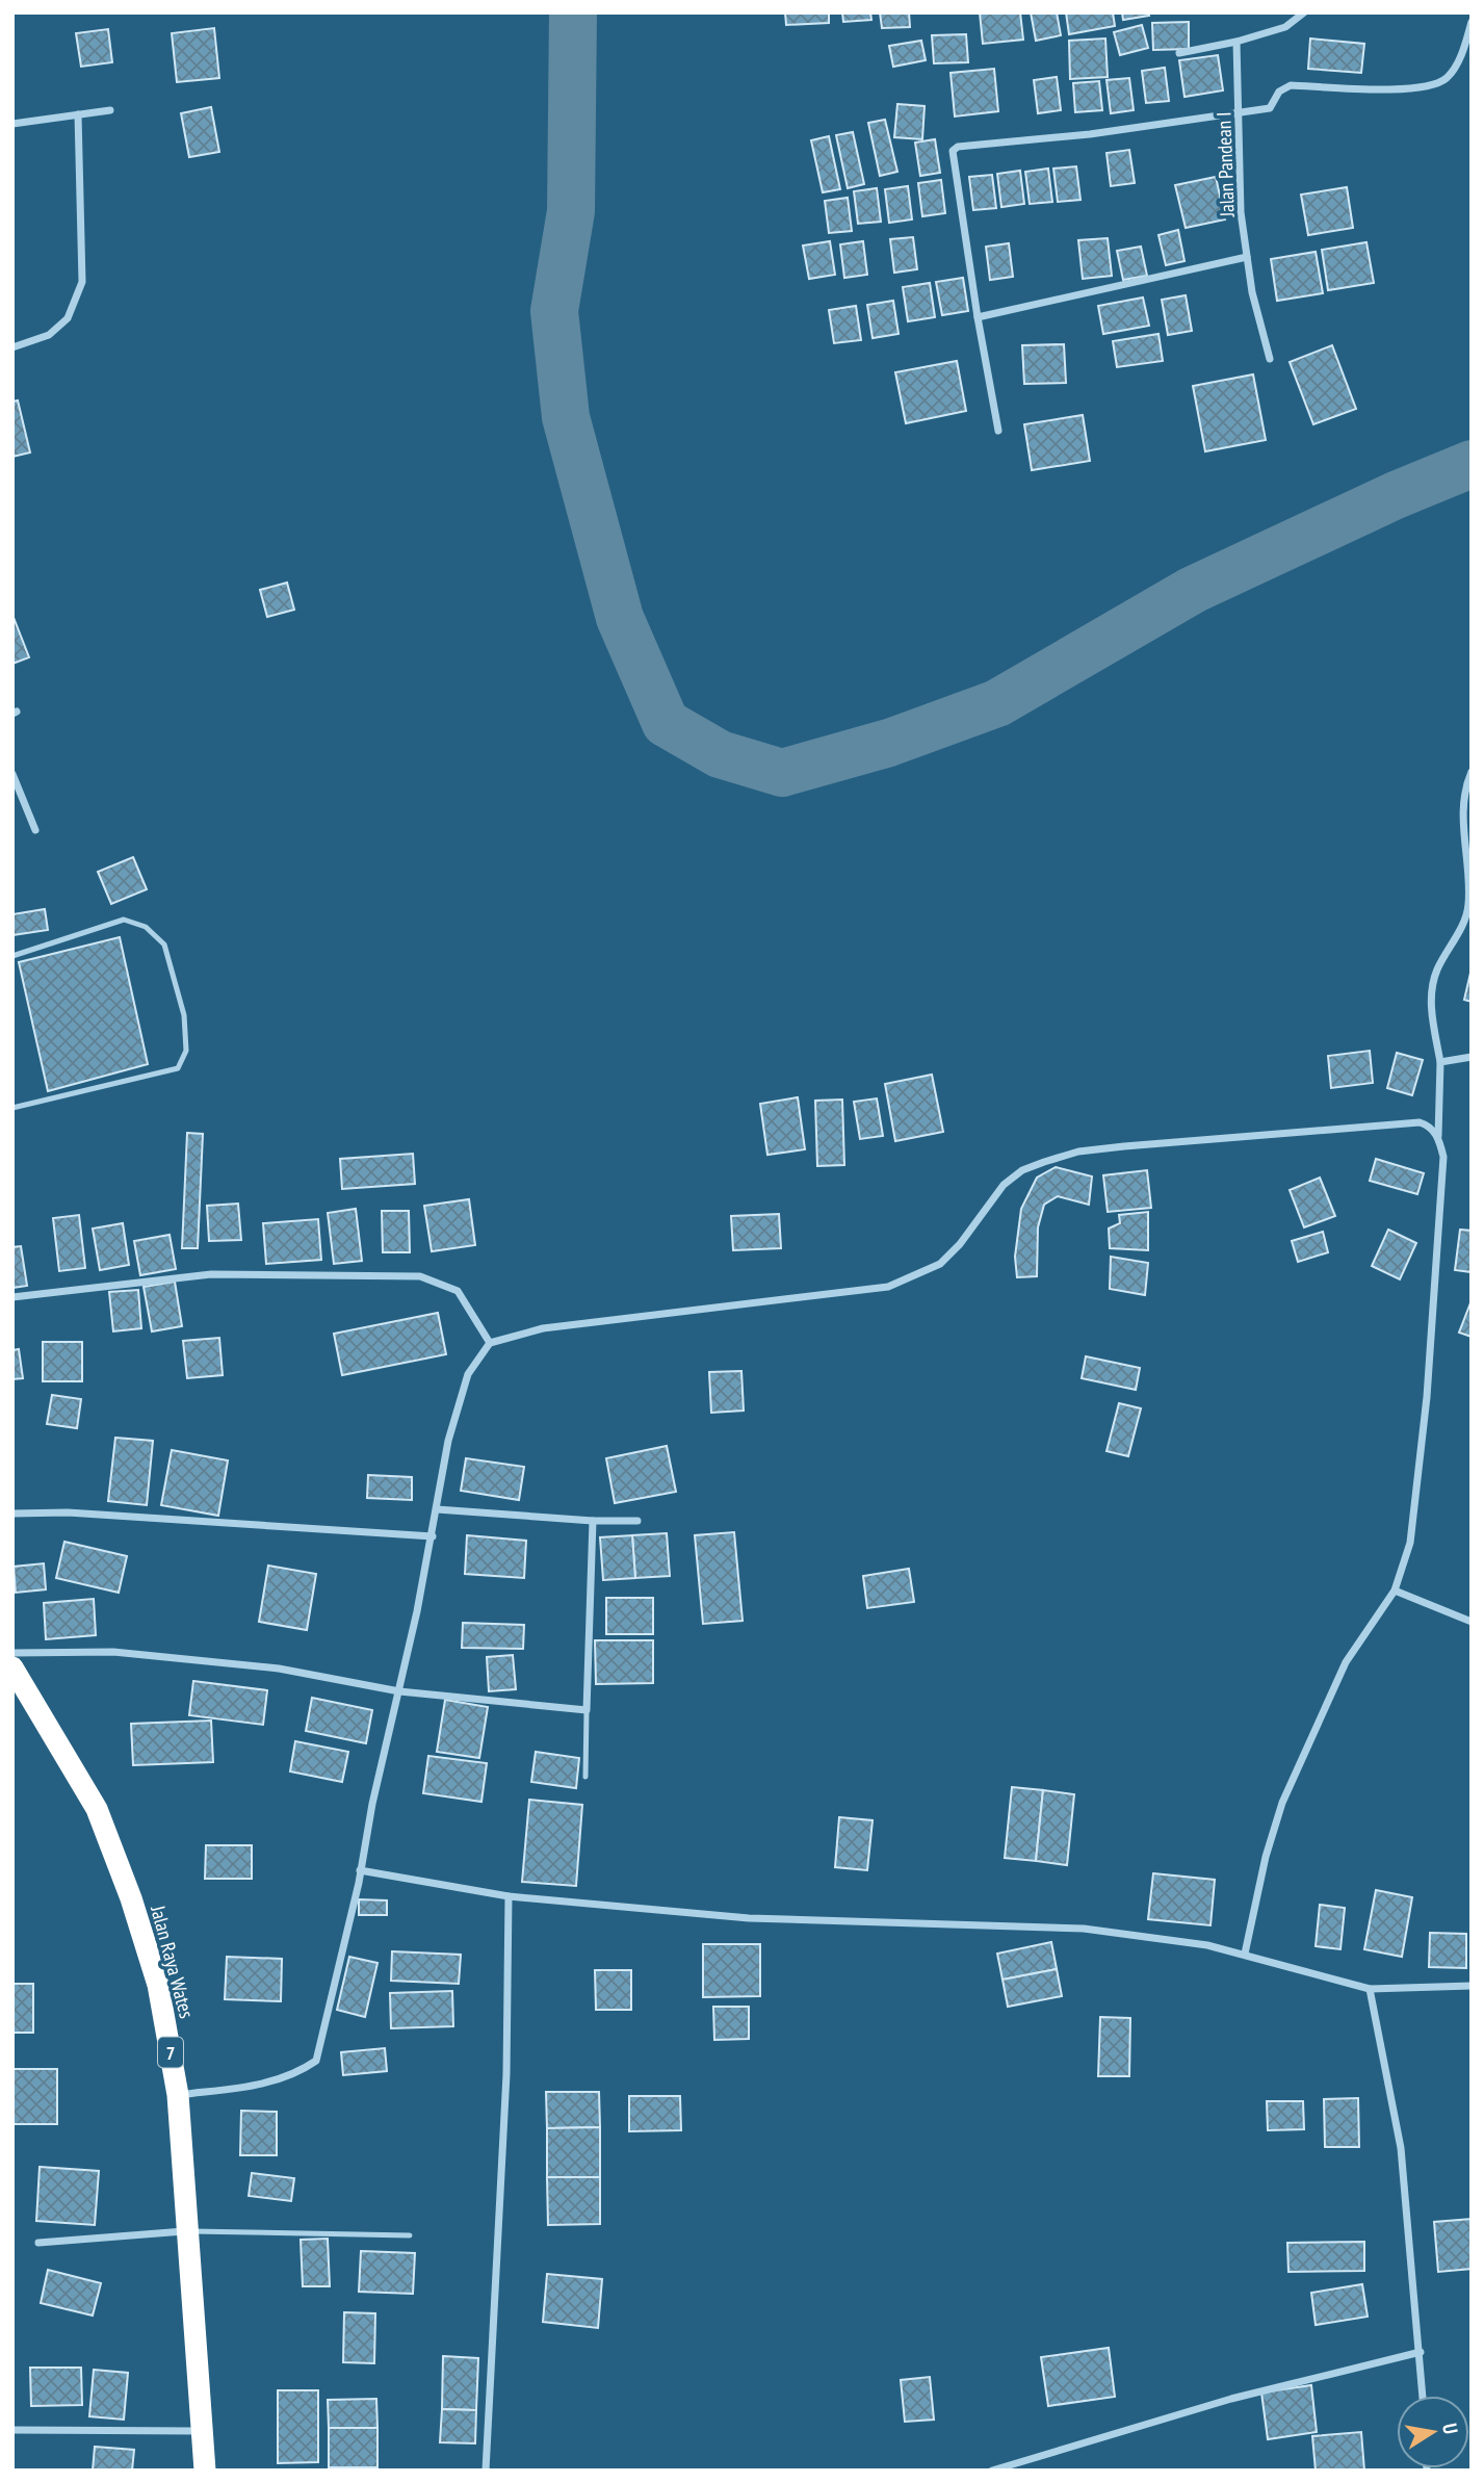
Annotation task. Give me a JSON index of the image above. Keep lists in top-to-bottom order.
{
  "streets": {
    "highway": ["Jalan Raya Wates", "7"],
    "street": ["Jalan Pandean I"]
  },
  "north": "right"
}
